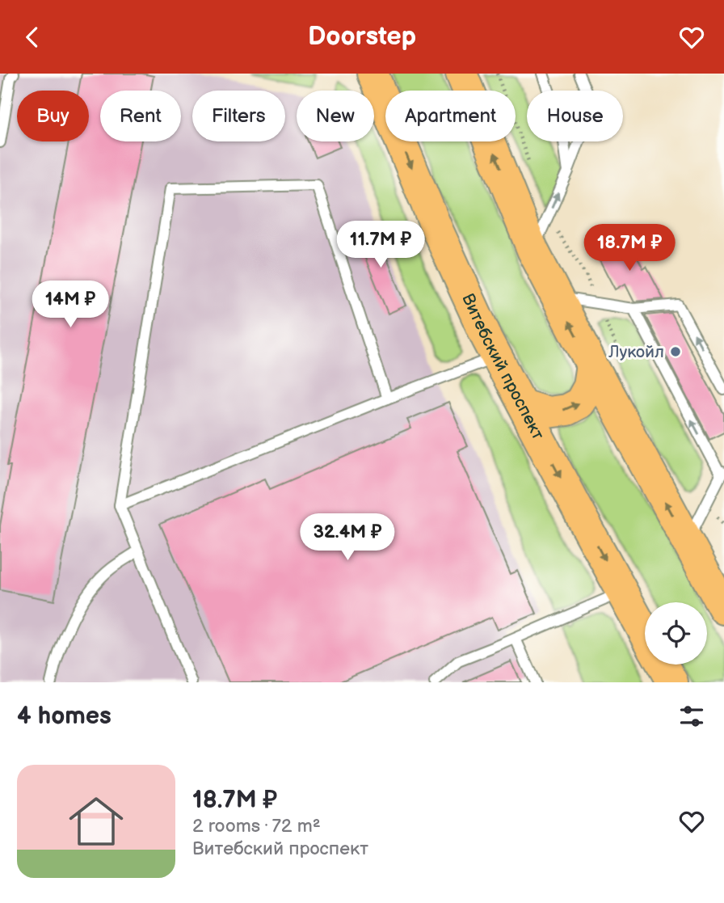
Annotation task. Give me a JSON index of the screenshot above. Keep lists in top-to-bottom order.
{
  "streets": {
    "main road": ["Витебский проспект"]
  },
  "places": ["Лукойл"],
  "page": {
    "header": "Doorstep",
    "chip": [
      "Buy",
      "Rent",
      "Filters",
      "New",
      "Apartment",
      "House"
    ],
    "price": [
      "11.7M ₽",
      "18.7M ₽",
      "14M ₽",
      "32.4M ₽"
    ],
    "heading": "4 homes",
    "list": [
      {
        "name": "18.7M ₽",
        "note": "2 rooms · 72 m² · Витебский проспект"
      }
    ]
  }
}
